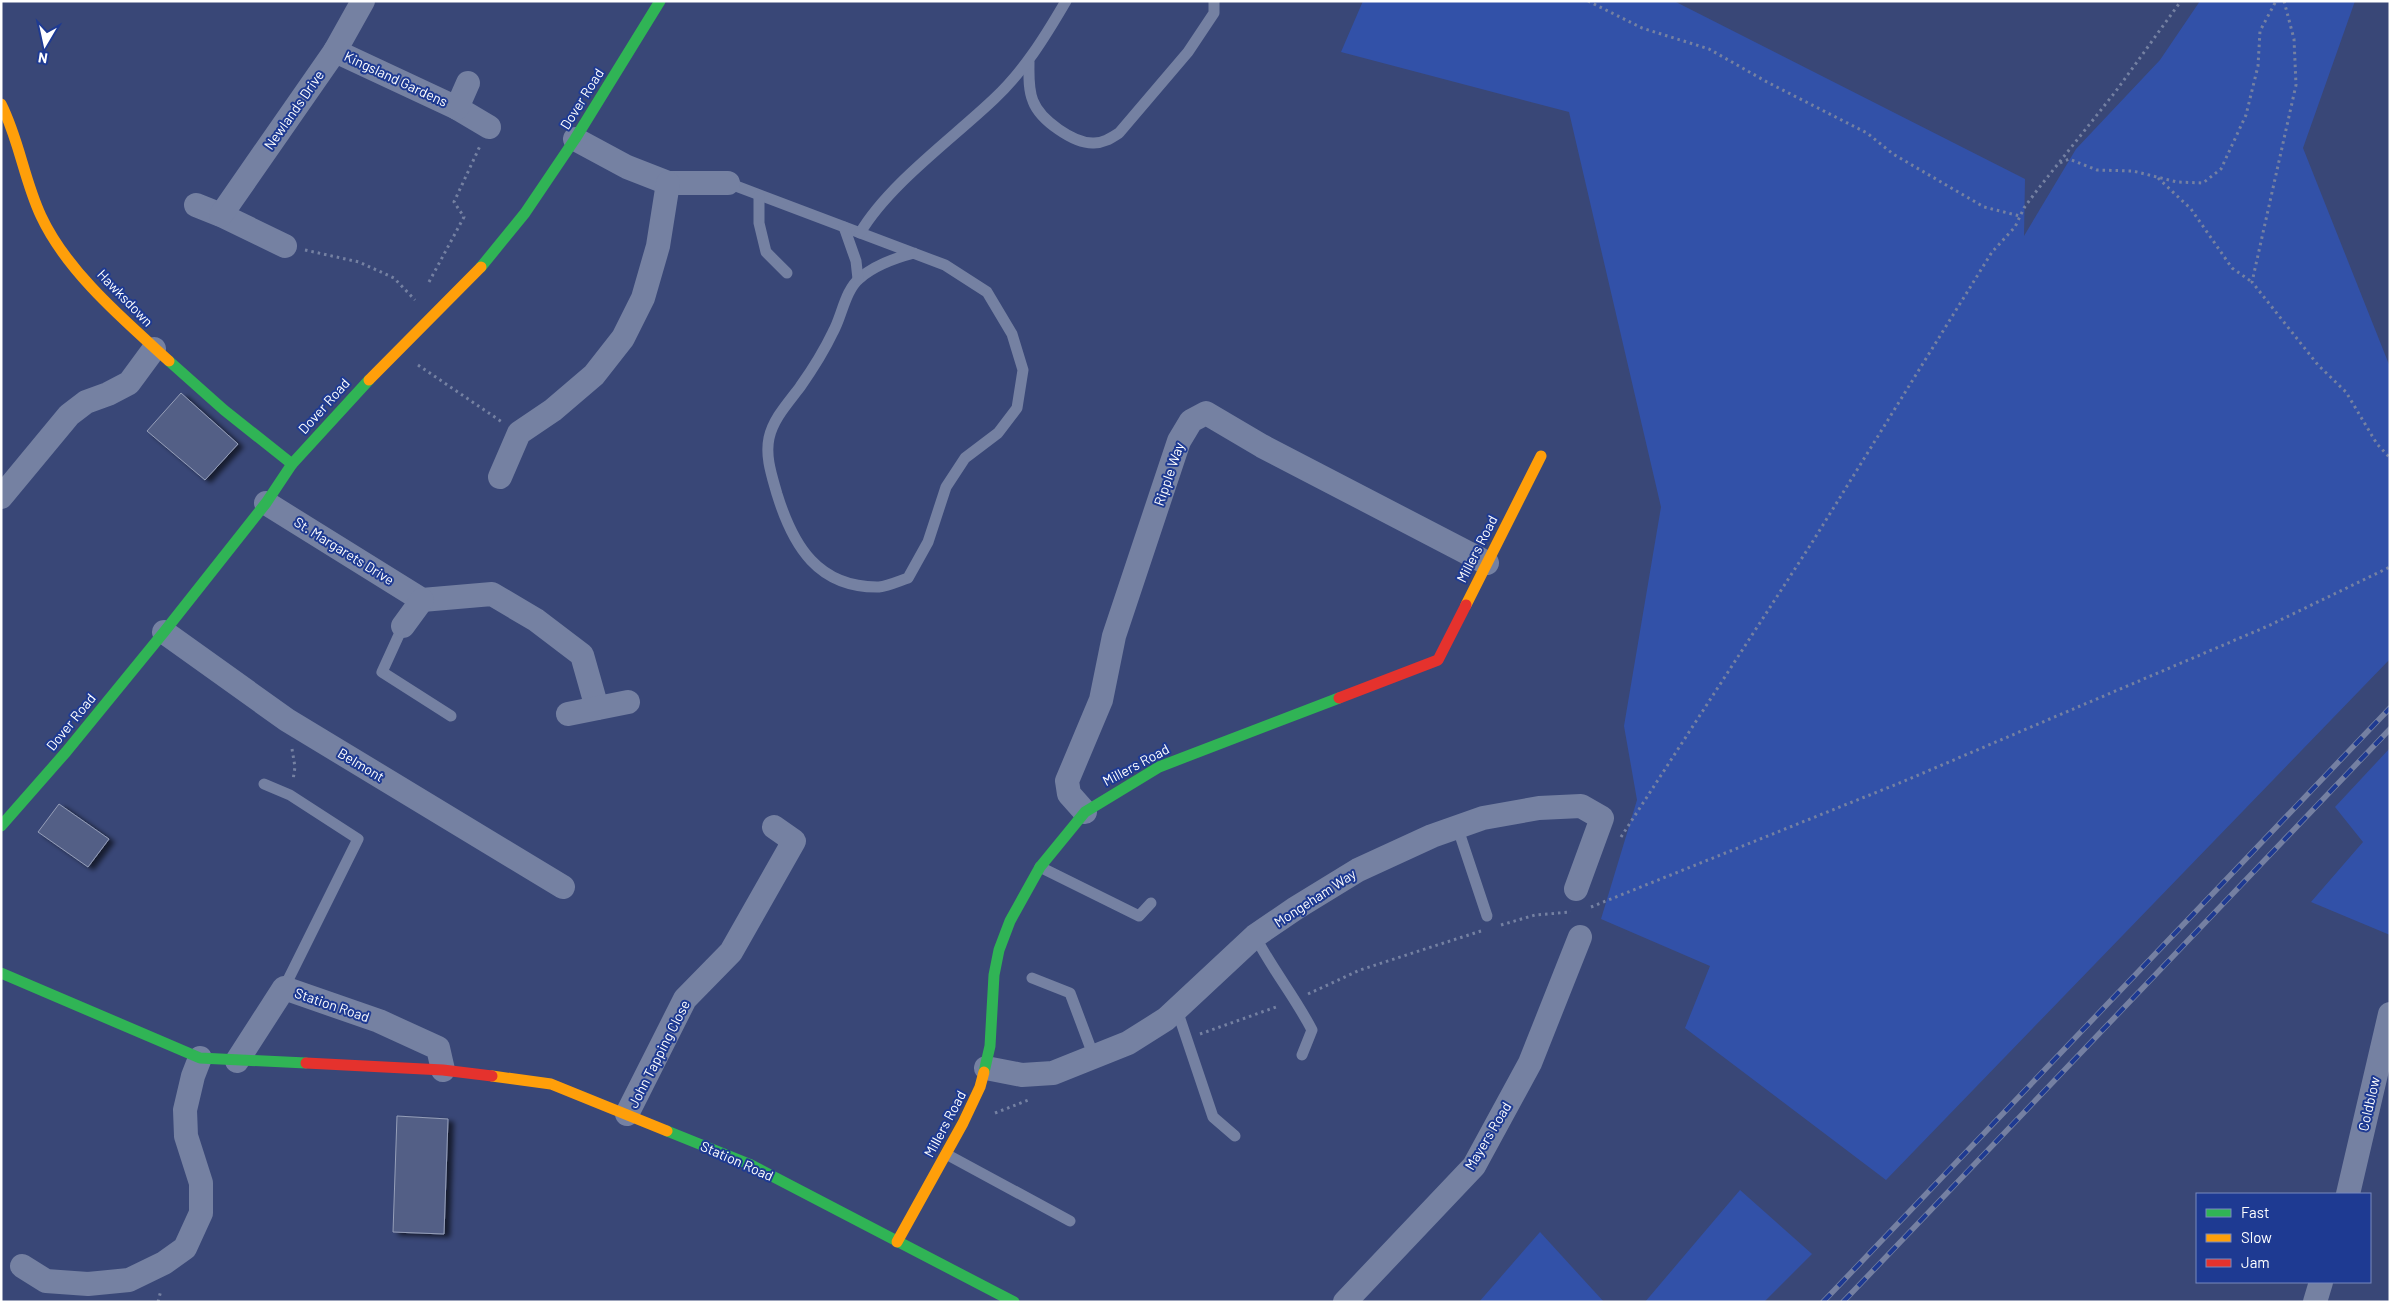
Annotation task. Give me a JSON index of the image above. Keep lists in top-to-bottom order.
{
  "streets": {
    "street": [
      "Kingsland Gardens",
      "Dover Road",
      "Newlands Drive",
      "Hawksdown",
      "Ripple Way",
      "Millers Road",
      "St. Margarets Drive",
      "Belmont",
      "Mongeham Way",
      "Station Road",
      "John Tapping Close",
      "Coldblow",
      "Mayers Road"
    ]
  },
  "crossings": [
    ["Kingsland Gardens", "Newlands Drive"],
    ["Dover Road", "Hawksdown"],
    ["Dover Road", "St. Margarets Drive"],
    ["Dover Road", "Belmont"],
    ["Ripple Way", "Millers Road"],
    ["Millers Road", "Mongeham Way"],
    ["Millers Road", "Station Road"],
    ["Station Road", "John Tapping Close"]
  ],
  "legend": ["Fast", "Slow", "Jam"],
  "north": "bottom"
}
